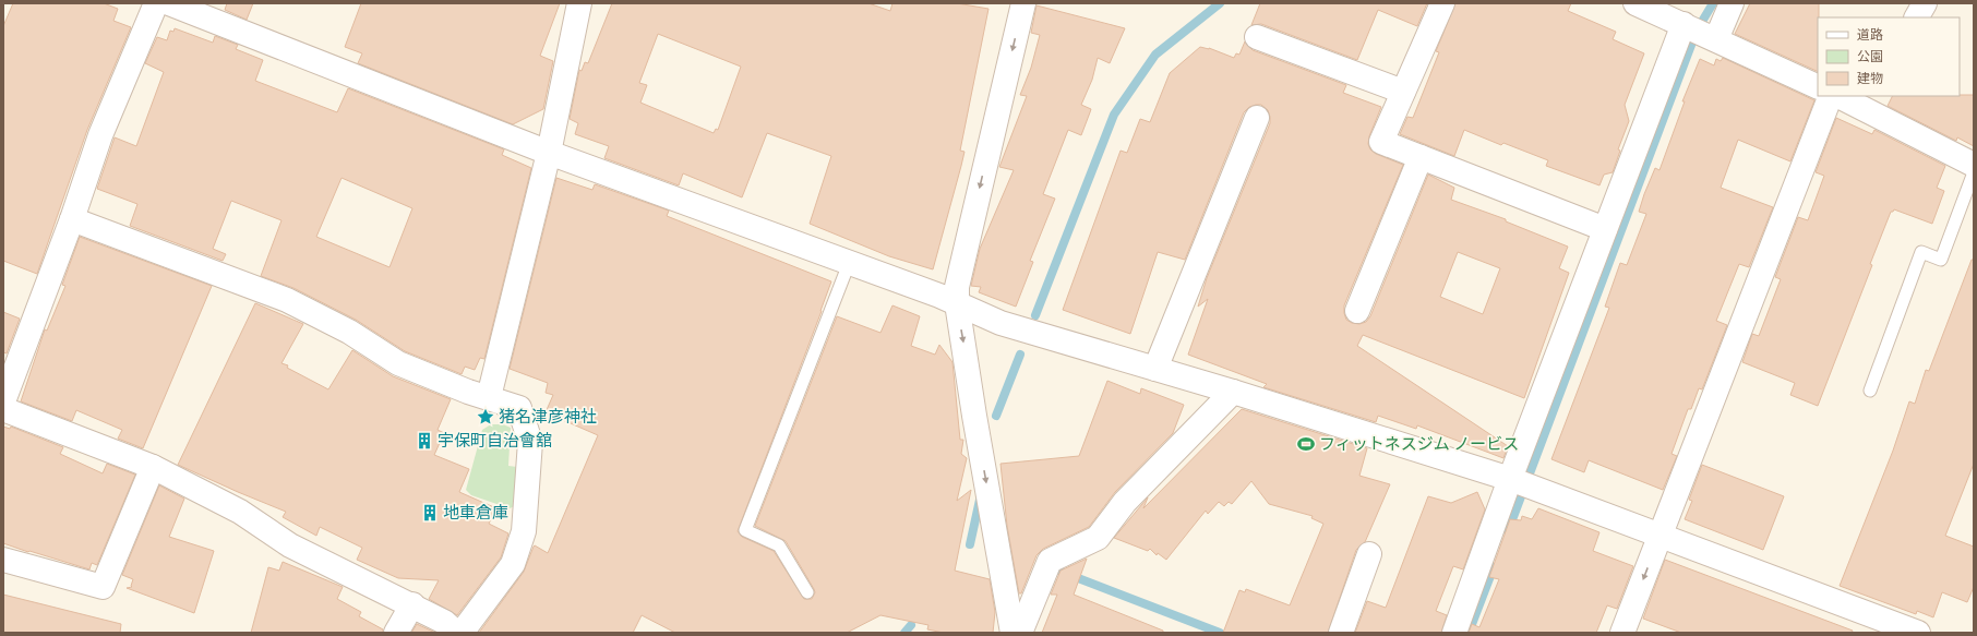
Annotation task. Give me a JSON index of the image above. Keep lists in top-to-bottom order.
{
  "places": {
    "place": ["猪名津彦神社"],
    "building": ["宇保町自治會舘", "地車倉庫"],
    "sports": ["フィットネスジム ノービス"]
  },
  "legend": ["道路", "公園", "建物"]
}
